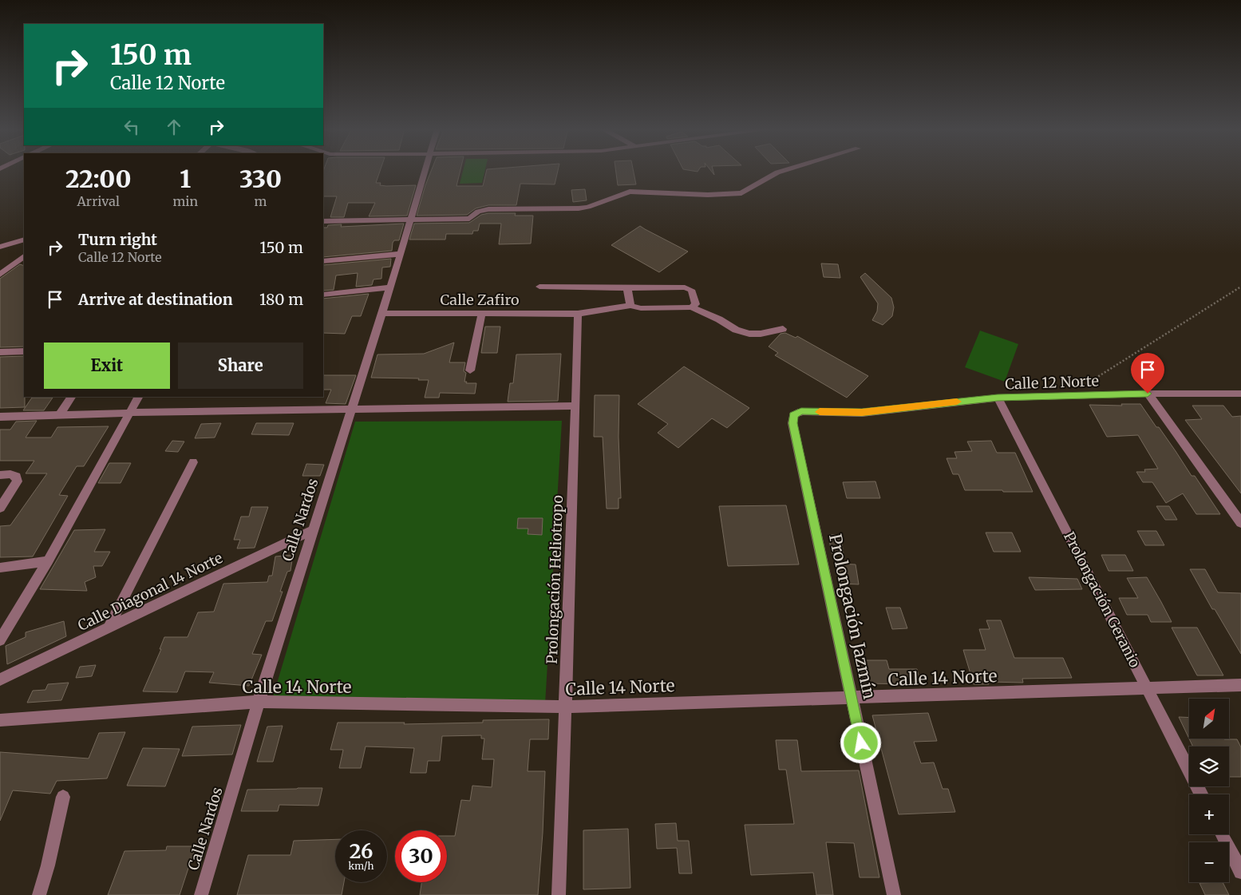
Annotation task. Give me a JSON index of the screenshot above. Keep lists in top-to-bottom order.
{
  "streets": {
    "street": [
      "Calle Zafiro",
      "Calle 12 Norte",
      "Calle Nardos",
      "Prolongación Heliotropo",
      "Calle Diagonal 14 Norte",
      "Prolongación Geranio",
      "Prolongación Jazmín",
      "Calle 14 Norte"
    ]
  },
  "crossings": [
    ["Calle Zafiro", "Calle Nardos"],
    ["Calle Zafiro", "Prolongación Heliotropo"],
    ["Calle 12 Norte", "Prolongación Geranio"],
    ["Calle 12 Norte", "Prolongación Jazmín"],
    ["Calle Nardos", "Calle Diagonal 14 Norte"],
    ["Calle Nardos", "Calle 14 Norte"],
    ["Prolongación Heliotropo", "Calle 14 Norte"],
    ["Prolongación Geranio", "Calle 14 Norte"],
    ["Prolongación Jazmín", "Calle 14 Norte"]
  ],
  "north": "top right",
  "page": {
    "turn": ["150 m", "Calle 12 Norte"],
    "eta": [
      "22:00",
      "Arrival",
      "1",
      "min",
      "330",
      "m"
    ],
    "list": [
      {
        "name": "Turn right",
        "note": "Calle 12 Norte",
        "value": "150 m"
      },
      {
        "name": "Arrive at destination",
        "value": "180 m"
      }
    ],
    "buttons": ["Exit", "Share"],
    "map_buttons": ["+", "−"],
    "speed": "26 km/h",
    "limit": "30"
  }
}
